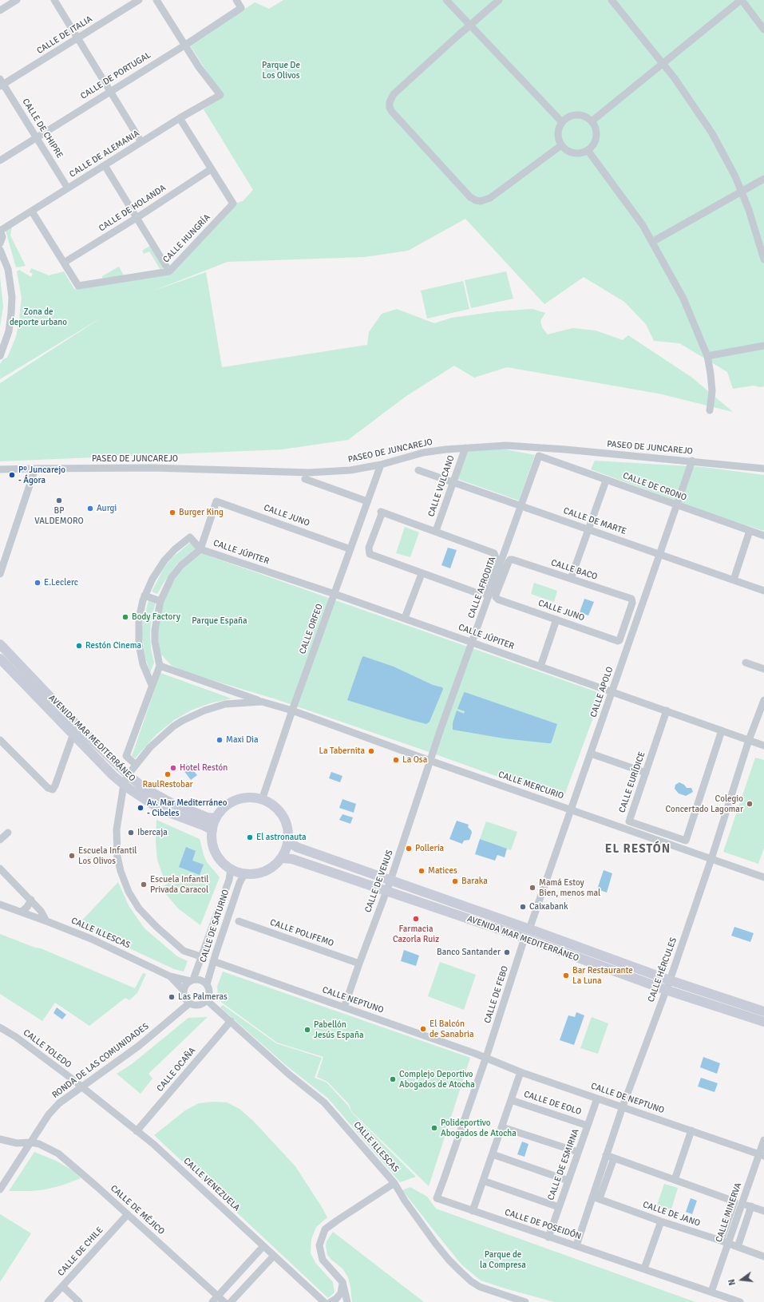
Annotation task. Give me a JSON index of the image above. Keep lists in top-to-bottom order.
{
  "streets": {
    "street": [
      "CALLE DE ITALIA",
      "CALLE DE PORTUGAL",
      "CALLE DE CHIPRE",
      "CALLE DE ALEMANIA",
      "CALLE DE HOLANDA",
      "CALLE HUNGRÍA",
      "PASEO DE JUNCAREJO",
      "CALLE VULCANO",
      "CALLE DE CRONO",
      "CALLE JUNO",
      "CALLE DE MARTE",
      "CALLE JÚPITER",
      "CALLE BACO",
      "CALLE AFRODITA",
      "CALLE ORFEO",
      "CALLE APOLO",
      "AVENIDA MAR MEDITERRÁNEO",
      "CALLE EURÍDICE",
      "CALLE MERCURIO",
      "CALLE DE VENUS",
      "CALLE DE SATURNO",
      "CALLE ILLESCAS",
      "CALLE POLIFEMO",
      "CALLE HÉRCULES",
      "CALLE DE FEBO",
      "CALLE NEPTUNO",
      "CALLE TOLEDO",
      "RONDA DE LAS COMUNIDADES",
      "CALLE OCAÑA",
      "CALLE DE NEPTUNO",
      "CALLE DE EOLO",
      "CALLE DE ESMIRNA",
      "CALLE VENEZUELA",
      "CALLE DE MÉJICO",
      "CALLE MINERVA",
      "CALLE DE JANO",
      "CALLE DE POSEIDÓN",
      "CALLE DE CHILE"
    ]
  },
  "crossings": [
    ["CALLE DE ITALIA", "CALLE DE CHIPRE"],
    ["CALLE DE PORTUGAL", "CALLE DE CHIPRE"],
    ["CALLE DE PORTUGAL", "CALLE DE ALEMANIA"],
    ["CALLE DE CHIPRE", "CALLE DE ALEMANIA"],
    ["CALLE DE ALEMANIA", "CALLE HUNGRÍA"],
    ["CALLE DE HOLANDA", "CALLE HUNGRÍA"],
    ["PASEO DE JUNCAREJO", "CALLE VULCANO"],
    ["PASEO DE JUNCAREJO", "CALLE ORFEO"],
    ["PASEO DE JUNCAREJO", "CALLE APOLO"],
    ["CALLE VULCANO", "CALLE DE MARTE"],
    ["CALLE VULCANO", "CALLE AFRODITA"],
    ["CALLE DE CRONO", "CALLE AFRODITA"],
    ["CALLE DE CRONO", "CALLE APOLO"],
    ["CALLE JUNO", "CALLE JÚPITER"],
    ["CALLE JUNO", "CALLE BACO"],
    ["CALLE JUNO", "CALLE AFRODITA"],
    ["CALLE JUNO", "CALLE ORFEO"],
    ["CALLE DE MARTE", "CALLE AFRODITA"],
    ["CALLE DE MARTE", "CALLE APOLO"],
    ["CALLE JÚPITER", "CALLE AFRODITA"],
    ["CALLE JÚPITER", "CALLE ORFEO"],
    ["CALLE JÚPITER", "CALLE APOLO"],
    ["CALLE JÚPITER", "CALLE EURÍDICE"],
    ["CALLE JÚPITER", "CALLE HÉRCULES"],
    ["CALLE BACO", "CALLE AFRODITA"],
    ["CALLE AFRODITA", "CALLE MERCURIO"],
    ["CALLE AFRODITA", "CALLE DE VENUS"],
    ["CALLE ORFEO", "AVENIDA MAR MEDITERRÁNEO"],
    ["CALLE ORFEO", "CALLE MERCURIO"],
    ["CALLE ORFEO", "CALLE DE SATURNO"],
    ["CALLE APOLO", "AVENIDA MAR MEDITERRÁNEO"],
    ["CALLE APOLO", "CALLE MERCURIO"],
    ["AVENIDA MAR MEDITERRÁNEO", "CALLE DE VENUS"],
    ["AVENIDA MAR MEDITERRÁNEO", "CALLE DE SATURNO"],
    ["AVENIDA MAR MEDITERRÁNEO", "CALLE HÉRCULES"],
    ["AVENIDA MAR MEDITERRÁNEO", "CALLE DE FEBO"],
    ["CALLE MERCURIO", "CALLE DE VENUS"],
    ["CALLE MERCURIO", "CALLE HÉRCULES"],
    ["CALLE DE VENUS", "CALLE POLIFEMO"],
    ["CALLE DE VENUS", "CALLE NEPTUNO"],
    ["CALLE DE SATURNO", "CALLE ILLESCAS"],
    ["CALLE DE SATURNO", "CALLE NEPTUNO"],
    ["CALLE DE SATURNO", "RONDA DE LAS COMUNIDADES"],
    ["CALLE ILLESCAS", "RONDA DE LAS COMUNIDADES"],
    ["CALLE ILLESCAS", "CALLE OCAÑA"],
    ["CALLE HÉRCULES", "CALLE DE NEPTUNO"],
    ["CALLE HÉRCULES", "CALLE DE JANO"],
    ["CALLE HÉRCULES", "CALLE DE POSEIDÓN"],
    ["CALLE DE FEBO", "CALLE NEPTUNO"],
    ["CALLE DE FEBO", "CALLE DE NEPTUNO"],
    ["CALLE DE FEBO", "CALLE DE POSEIDÓN"],
    ["CALLE NEPTUNO", "CALLE DE NEPTUNO"],
    ["CALLE TOLEDO", "RONDA DE LAS COMUNIDADES"],
    ["CALLE TOLEDO", "CALLE VENEZUELA"],
    ["RONDA DE LAS COMUNIDADES", "CALLE VENEZUELA"],
    ["RONDA DE LAS COMUNIDADES", "CALLE DE MÉJICO"],
    ["CALLE OCAÑA", "CALLE VENEZUELA"],
    ["CALLE DE NEPTUNO", "CALLE DE ESMIRNA"],
    ["CALLE DE NEPTUNO", "CALLE MINERVA"],
    ["CALLE DE EOLO", "CALLE DE ESMIRNA"],
    ["CALLE DE ESMIRNA", "CALLE DE POSEIDÓN"],
    ["CALLE DE MÉJICO", "CALLE DE CHILE"],
    ["CALLE MINERVA", "CALLE DE JANO"],
    ["CALLE MINERVA", "CALLE DE POSEIDÓN"]
  ],
  "districts": ["EL RESTÓN"],
  "parks": [
    "Parque De Los Olivos",
    "Zona de deporte urbano",
    "Parque España",
    "Parque de la Compresa"
  ],
  "places": [
    "Pº Juncarejo - Ágora",
    "BP VALDEMORO",
    "Aurgi",
    "Burger King",
    "E.Leclerc",
    "Body Factory",
    "Restón Cinema",
    "Maxi Dia",
    "La Tabernita",
    "La Osa",
    "Hotel Restón",
    "RaulRestobar",
    "Colegio Concertado Lagomar",
    "Av. Mar Mediterráneo - Cibeles",
    "Ibercaja",
    "El astronauta",
    "Pollería",
    "Escuela Infantil Los Olivos",
    "Matices",
    "Baraka",
    "Escuela Infantil Privada Caracol",
    "Mamá Estoy Bien, menos mal",
    "Caixabank",
    "Farmacia Cazorla Ruiz",
    "Banco Santander",
    "Bar Restaurante La Luna",
    "Las Palmeras",
    "El Balcón de Sanabria",
    "Pabellón Jesús España",
    "Complejo Deportivo Abogados de Atocha",
    "Polideportivo Abogados de Atocha"
  ],
  "north": "left"
}
